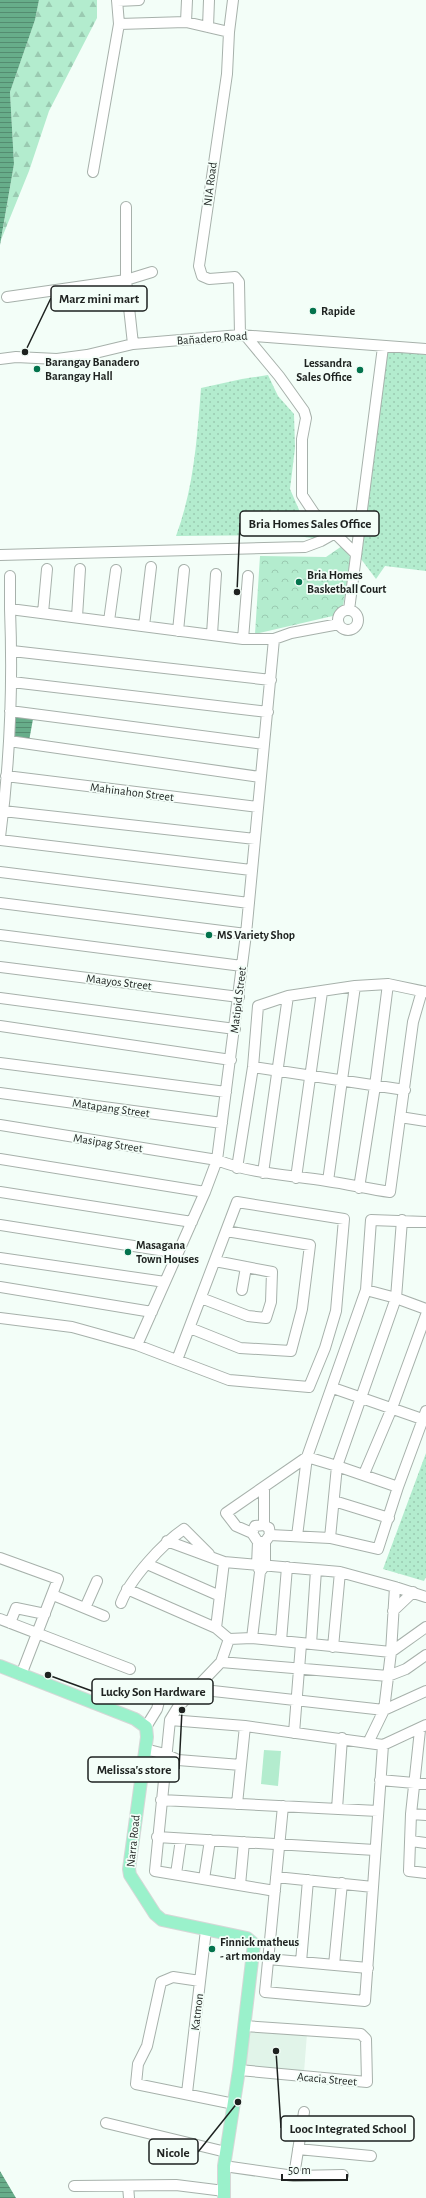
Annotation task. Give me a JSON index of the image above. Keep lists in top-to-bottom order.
{
  "streets": {
    "main road": ["Narra Road"],
    "street": [
      "NIA Road",
      "Bañadero Road",
      "Mahinahon Street",
      "Maayos Street",
      "Matipid Street",
      "Matapang Street",
      "Masipag Street",
      "Katmon",
      "Acacia Street"
    ]
  },
  "crossings": [
    ["NIA Road", "Bañadero Road"],
    ["Mahinahon Street", "Matipid Street"],
    ["Maayos Street", "Matipid Street"],
    ["Matipid Street", "Matapang Street"],
    ["Matipid Street", "Masipag Street"],
    ["Narra Road", "Katmon"],
    ["Narra Road", "Acacia Street"]
  ],
  "places": [
    "Rapide",
    "Marz mini mart",
    "Barangay Banadero Barangay Hall",
    "Lessandra Sales Office",
    "Bria Homes Basketball Court",
    "Bria Homes Sales Office",
    "MS Variety Shop",
    "Masagana Town Houses",
    "Lucky Son Hardware",
    "Melissa's store",
    "Finnick matheus - art monday",
    "Looc Integrated School",
    "Nicole"
  ],
  "scale_bar": "50 m"
}
